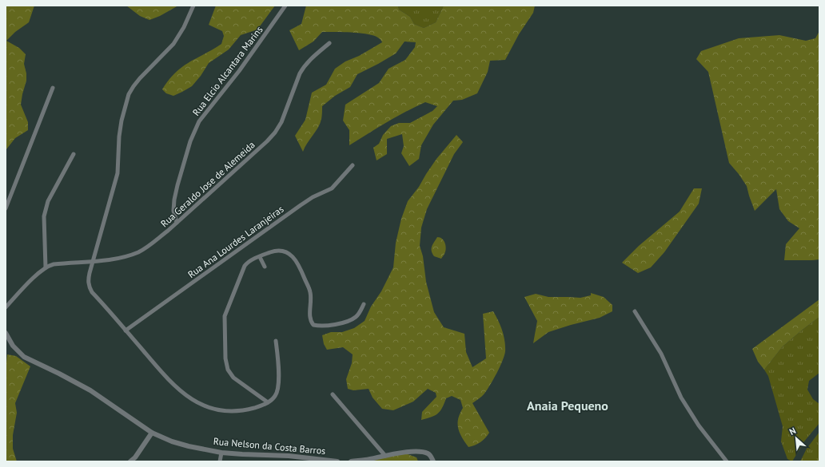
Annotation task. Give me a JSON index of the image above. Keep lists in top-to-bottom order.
{
  "streets": {
    "street": [
      "Rua Elcio Alcantara Marins",
      "Rua Geraldo Jose de Alemeida",
      "Rua Ana Lourdes Laranjeiras",
      "Rua Nelson da Costa Barros"
    ]
  },
  "crossings": [
    ["Rua Elcio Alcantara Marins", "Rua Geraldo Jose de Alemeida"]
  ],
  "districts": ["Anaia Pequeno"],
  "north": "top left"
}
